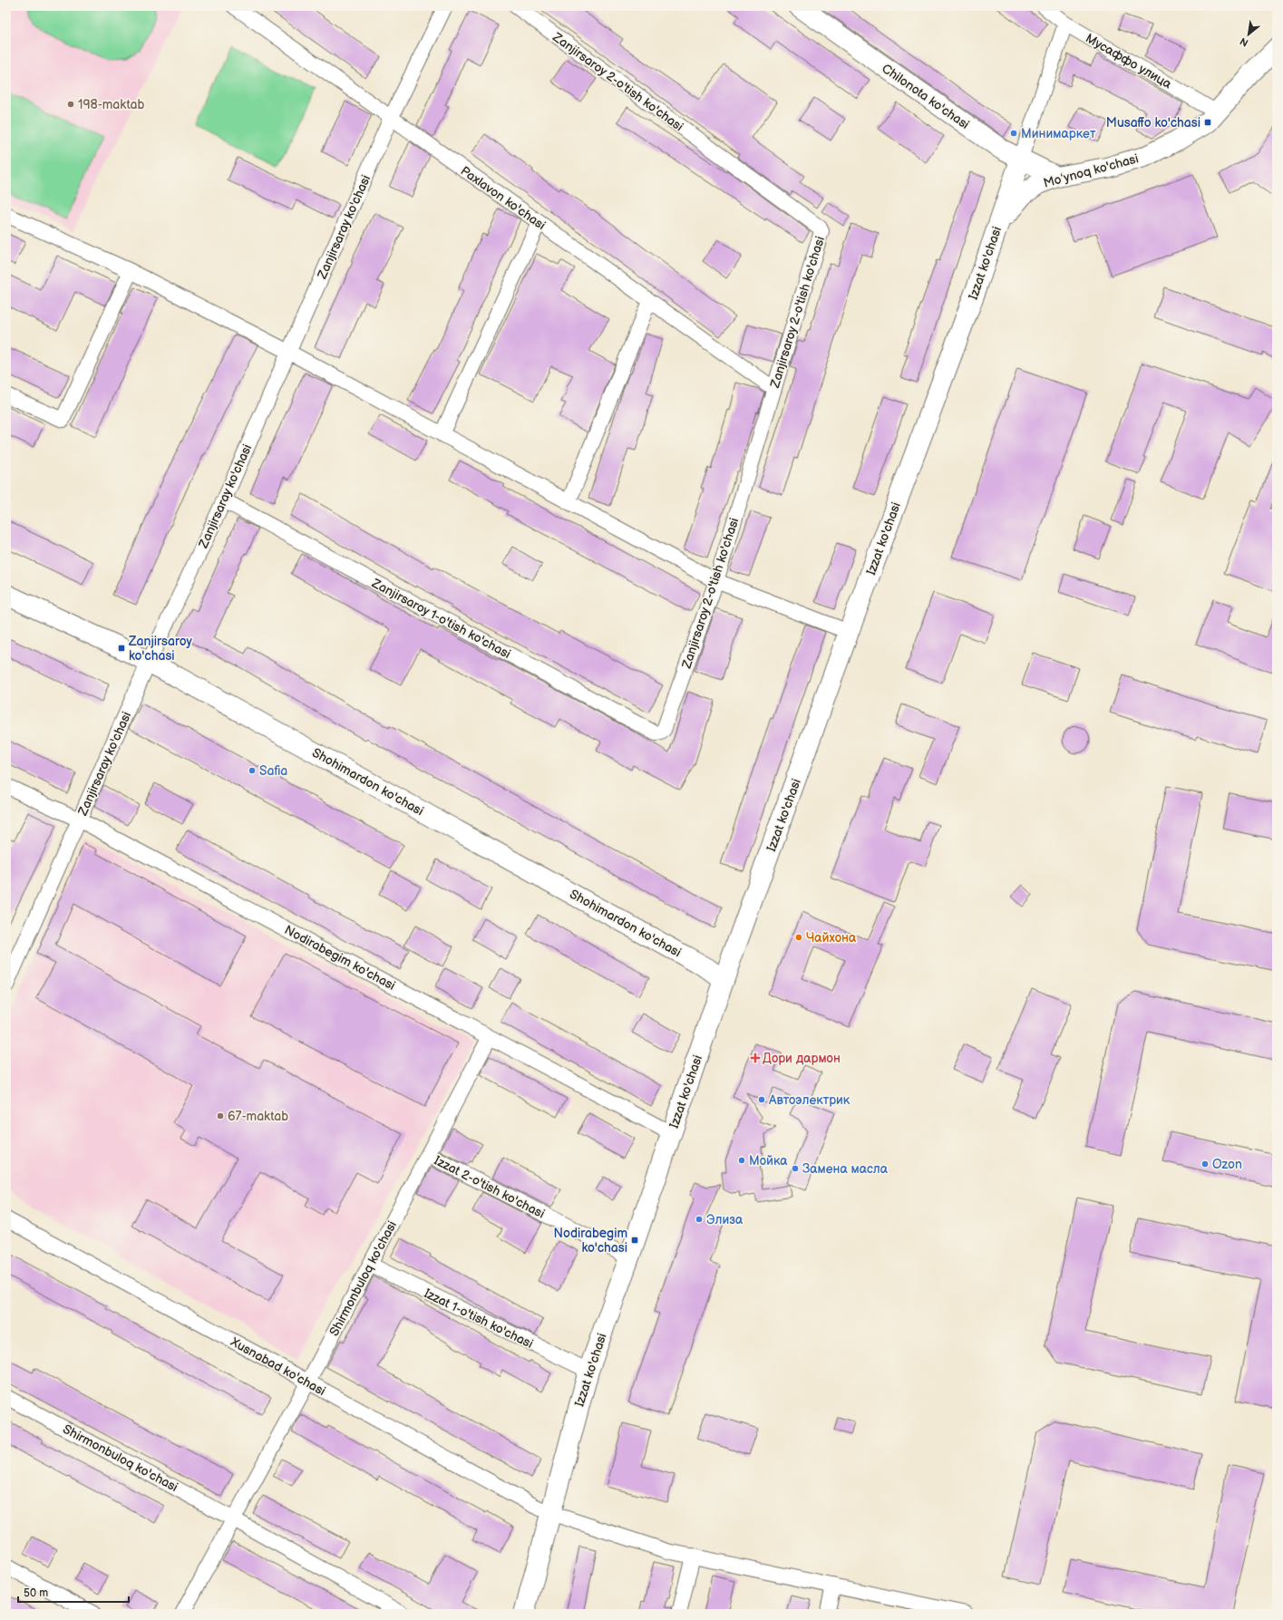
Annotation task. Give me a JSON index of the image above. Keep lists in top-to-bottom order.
{
  "streets": {
    "street": [
      "Мусаффо улица",
      "Zanjirsaroy 2-o'tish ko'chasi",
      "Chilonota ko'chasi",
      "Moʻynoq ko'chasi",
      "Paxlavon ko'chasi",
      "Zanjirsaray ko'chasi",
      "Izzat ko'chasi",
      "Zanjirsaroy 1-o'tish ko'chasi",
      "Shohimardon ko'chasi",
      "Nodirabegim ko'chasi",
      "Izzat 2-o'tish ko'chasi",
      "Shirmonbuloq ko'chasi",
      "Izzat 1-o'tish ko'chasi",
      "Xusnabad ko'chasi"
    ]
  },
  "crossings": [
    ["Мусаффо улица", "Moʻynoq ko'chasi"],
    ["Мусаффо улица", "Izzat ko'chasi"],
    ["Zanjirsaroy 2-o'tish ko'chasi", "Paxlavon ko'chasi"],
    ["Zanjirsaroy 2-o'tish ko'chasi", "Zanjirsaroy 1-o'tish ko'chasi"],
    ["Chilonota ko'chasi", "Moʻynoq ko'chasi"],
    ["Chilonota ko'chasi", "Izzat ko'chasi"],
    ["Moʻynoq ko'chasi", "Izzat ko'chasi"],
    ["Paxlavon ko'chasi", "Zanjirsaray ko'chasi"],
    ["Zanjirsaray ko'chasi", "Zanjirsaroy 1-o'tish ko'chasi"],
    ["Zanjirsaray ko'chasi", "Shohimardon ko'chasi"],
    ["Zanjirsaray ko'chasi", "Nodirabegim ko'chasi"],
    ["Izzat ko'chasi", "Shohimardon ko'chasi"],
    ["Izzat ko'chasi", "Nodirabegim ko'chasi"],
    ["Izzat ko'chasi", "Izzat 2-o'tish ko'chasi"],
    ["Izzat ko'chasi", "Izzat 1-o'tish ko'chasi"],
    ["Izzat ko'chasi", "Xusnabad ko'chasi"],
    ["Nodirabegim ko'chasi", "Shirmonbuloq ko'chasi"],
    ["Izzat 2-o'tish ko'chasi", "Shirmonbuloq ko'chasi"],
    ["Shirmonbuloq ko'chasi", "Izzat 1-o'tish ko'chasi"],
    ["Shirmonbuloq ko'chasi", "Xusnabad ko'chasi"]
  ],
  "places": {
    "other": [
      "198-maktab",
      "Минимаркет",
      "Safia",
      "Чайхона",
      "Автоэлектрик",
      "67-maktab",
      "Мойка",
      "Ozon",
      "Замена масла",
      "Элиза"
    ],
    "transit": ["Musaffo ko'chasi", "Zanjirsaroy ko'chasi", "Nodirabegim ko'chasi"],
    "health": ["Дори дармон"]
  },
  "scale_bar": "50 m",
  "north": "bottom left"
}
